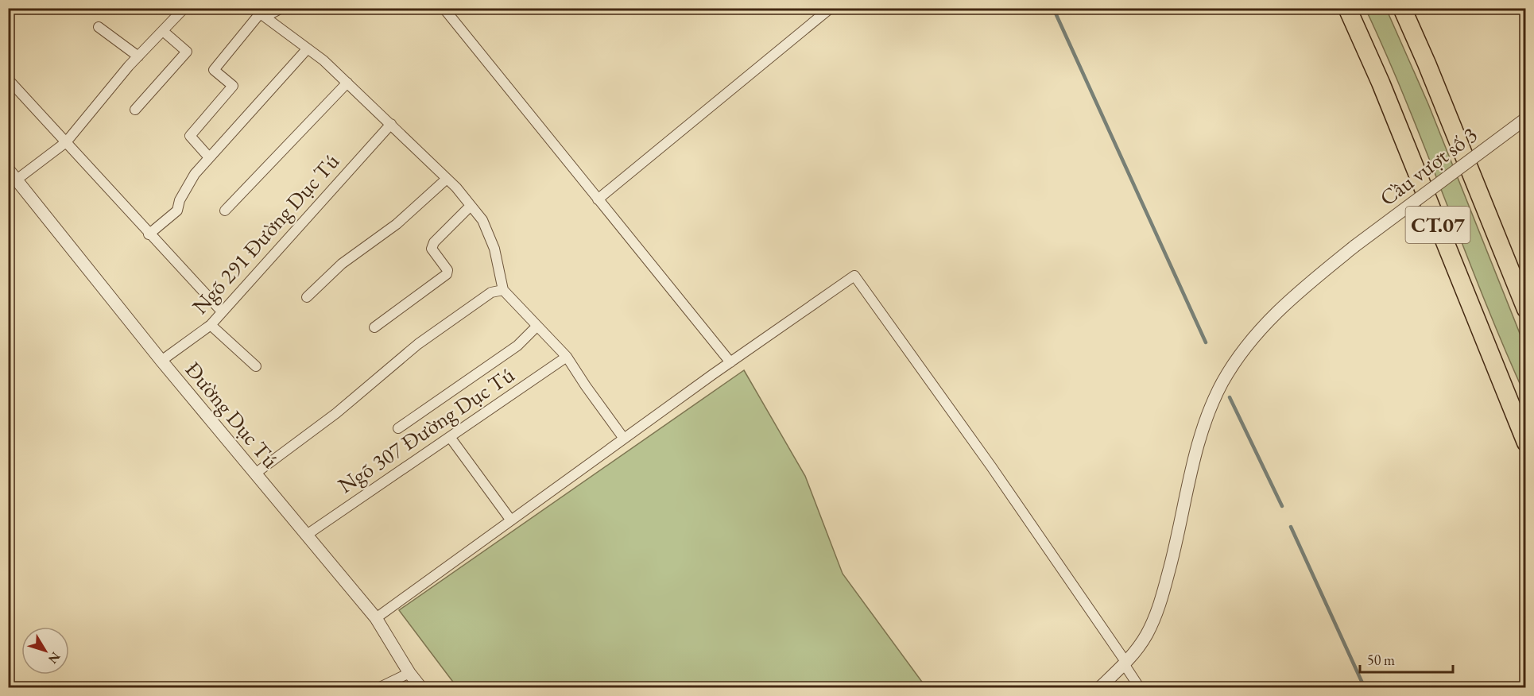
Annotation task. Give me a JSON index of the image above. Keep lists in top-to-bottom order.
{
  "streets": {
    "highway": ["CT.07"],
    "street": [
      "Cầu vượt số 3",
      "Ngõ 291 Đường Dục Tú",
      "Đường Dục Tú",
      "Ngõ 307 Đường Dục Tú"
    ]
  },
  "crossings": [
    ["Ngõ 291 Đường Dục Tú", "Đường Dục Tú"],
    ["Đường Dục Tú", "Ngõ 307 Đường Dục Tú"]
  ],
  "scale_bar": "50 m",
  "north": "bottom right"
}
